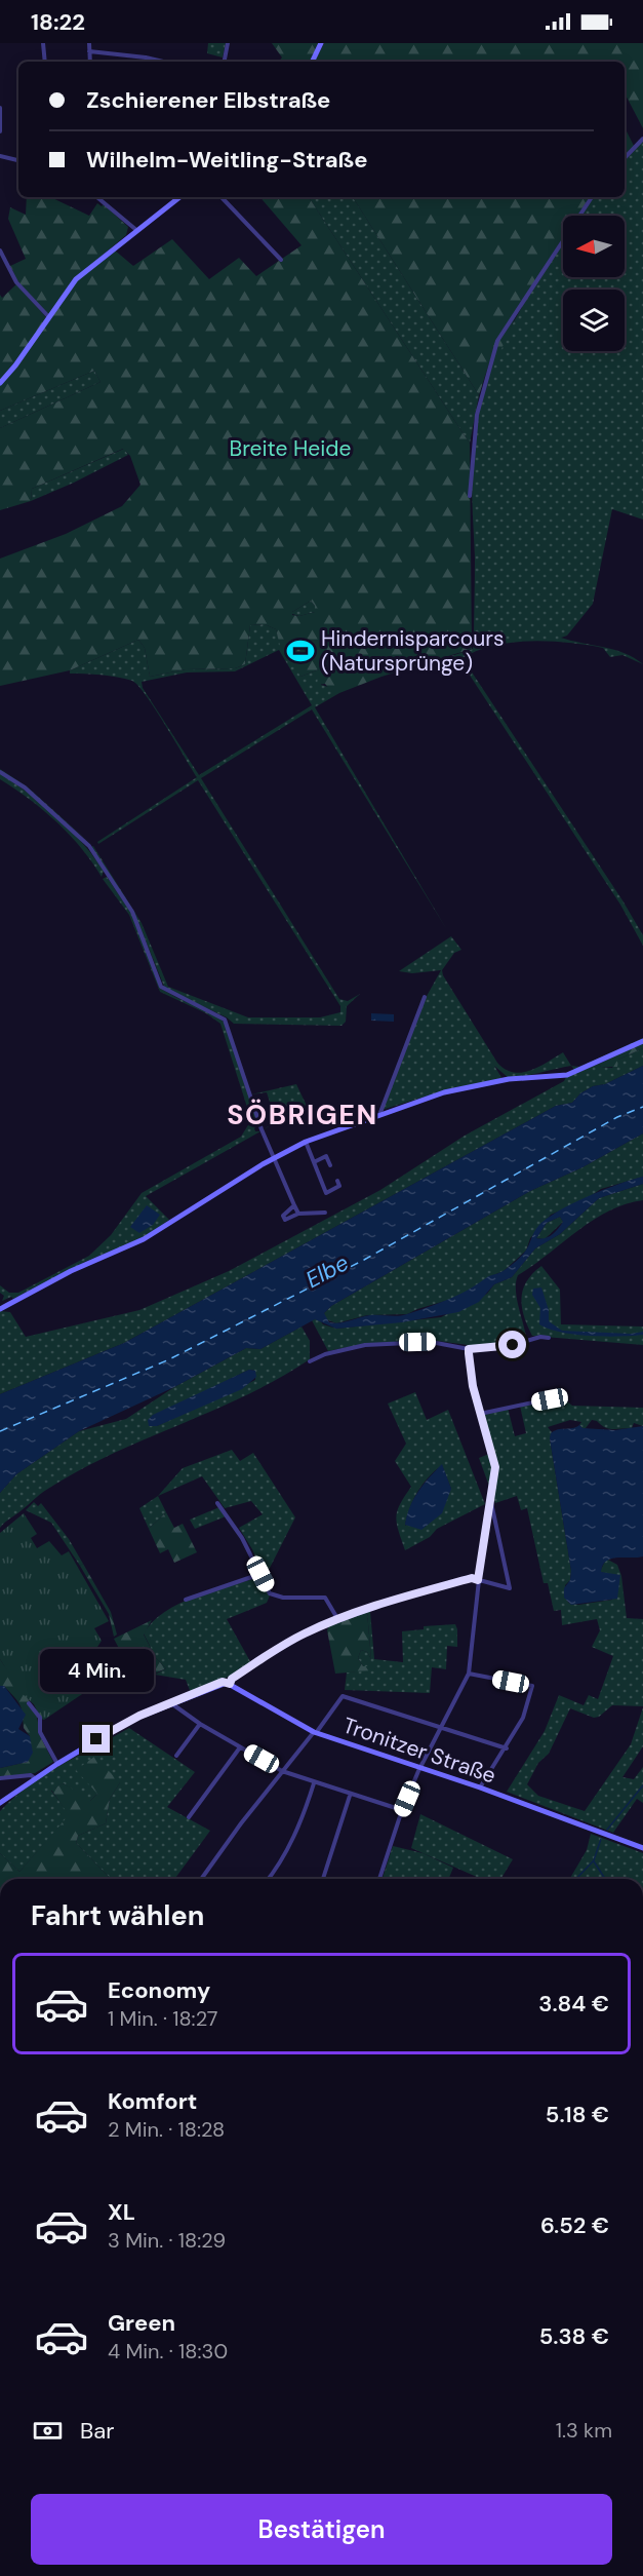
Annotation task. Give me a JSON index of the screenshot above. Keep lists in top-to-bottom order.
{
  "streets": {
    "street": ["Tronitzer Straße"]
  },
  "districts": ["SÖBRIGEN"],
  "water": ["Elbe"],
  "parks": ["Breite Heide"],
  "places": {
    "sports": ["Hindernisparcours (Natursprünge)"]
  },
  "north": "left",
  "page": {
    "status": "18:22",
    "banner": ["Zschierener Elbstraße", "Wilhelm-Weitling-Straße"],
    "bubble": "4 Min.",
    "heading": "Fahrt wählen",
    "list": [
      {
        "name": "Economy",
        "note": "1 Min. · 18:27",
        "value": "3.84 €"
      },
      {
        "name": "Komfort",
        "note": "2 Min. · 18:28",
        "value": "5.18 €"
      },
      {
        "name": "XL",
        "note": "3 Min. · 18:29",
        "value": "6.52 €"
      },
      {
        "name": "Green",
        "note": "4 Min. · 18:30",
        "value": "5.38 €"
      }
    ],
    "pay": ["Bar", "1.3 km"],
    "buttons": "Bestätigen"
  }
}
